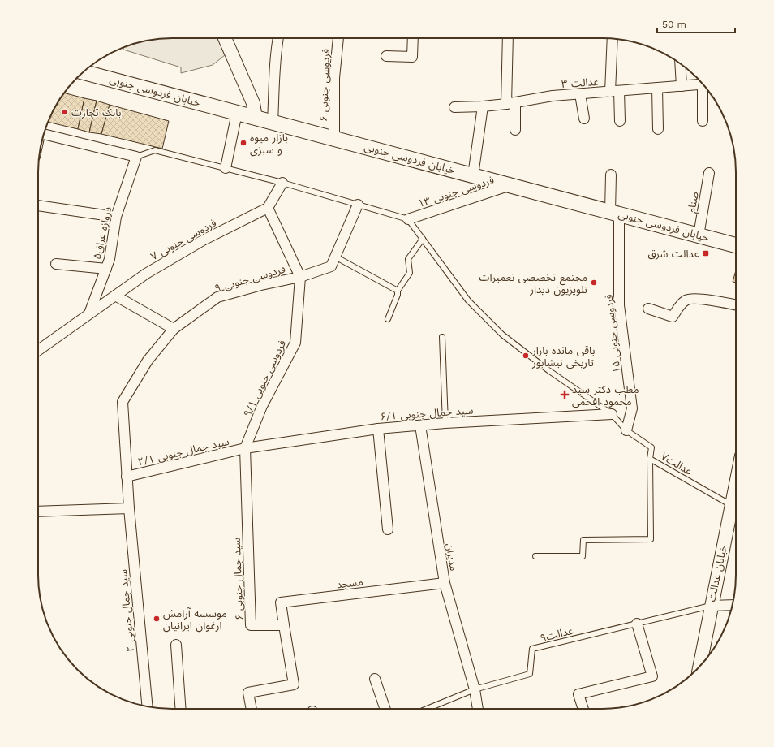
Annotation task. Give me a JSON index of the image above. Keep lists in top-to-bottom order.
{
  "streets": {
    "main road": ["خیابان فردوسی جنوبی", "خیابان عدالت"],
    "street": [
      "عدالت ۳",
      "فردوسی جنوبی ۶",
      "فردوسی جنوبی ۱۳",
      "صنام",
      "دروازه عراق۵",
      "فردوسی جنوبی ۷",
      "فردوسی جنوبی ۹",
      "فردوسی جنوبی ۱۵",
      "فردوسی جنوبی ۹/۱",
      "سید جمال جنوبی ۶/۱",
      "سید جمال جنوبی ۲/۱",
      "مدیران",
      "سید جمال جنوبی ۶",
      "مسجد",
      "سید جمال جنوبی ۲"
    ],
    "lane": ["عدالت۷", "عدالت۹"]
  },
  "crossings": [
    ["فردوسی جنوبی ۶", "خیابان فردوسی جنوبی"],
    ["خیابان فردوسی جنوبی", "فردوسی جنوبی ۱۳"],
    ["خیابان فردوسی جنوبی", "صنام"],
    ["خیابان فردوسی جنوبی", "فردوسی جنوبی ۱۵"],
    ["فردوسی جنوبی ۱۳", "عدالت۷"],
    ["دروازه عراق۵", "فردوسی جنوبی ۷"],
    ["فردوسی جنوبی ۹", "فردوسی جنوبی ۹/۱"],
    ["فردوسی جنوبی ۹", "سید جمال جنوبی ۲/۱"],
    ["فردوسی جنوبی ۹", "سید جمال جنوبی ۲"],
    ["فردوسی جنوبی ۱۵", "عدالت۷"],
    ["فردوسی جنوبی ۹/۱", "سید جمال جنوبی ۶/۱"],
    ["فردوسی جنوبی ۹/۱", "سید جمال جنوبی ۲/۱"],
    ["فردوسی جنوبی ۹/۱", "سید جمال جنوبی ۶"],
    ["سید جمال جنوبی ۶/۱", "سید جمال جنوبی ۲/۱"],
    ["سید جمال جنوبی ۶/۱", "عدالت۷"],
    ["سید جمال جنوبی ۶/۱", "مدیران"],
    ["سید جمال جنوبی ۶/۱", "سید جمال جنوبی ۶"],
    ["سید جمال جنوبی ۲/۱", "سید جمال جنوبی ۶"],
    ["مدیران", "مسجد"],
    ["مدیران", "عدالت۹"],
    ["خیابان عدالت", "عدالت۹"],
    ["سید جمال جنوبی ۶", "مسجد"]
  ],
  "places": {
    "other": [
      "بانک تجارت",
      "بازار میوه و سبزی",
      "مجتمع تخصصی تعمیرات تلویزیون دیدار",
      "باقی مانده بازار تاریخی نیشابور",
      "موسسه آرامش ارغوان ایرانیان"
    ],
    "transit": ["عدالت شرق"],
    "health": ["مطب دکتر سید محمود افخمی"]
  },
  "scale_bar": "50 m"
}
